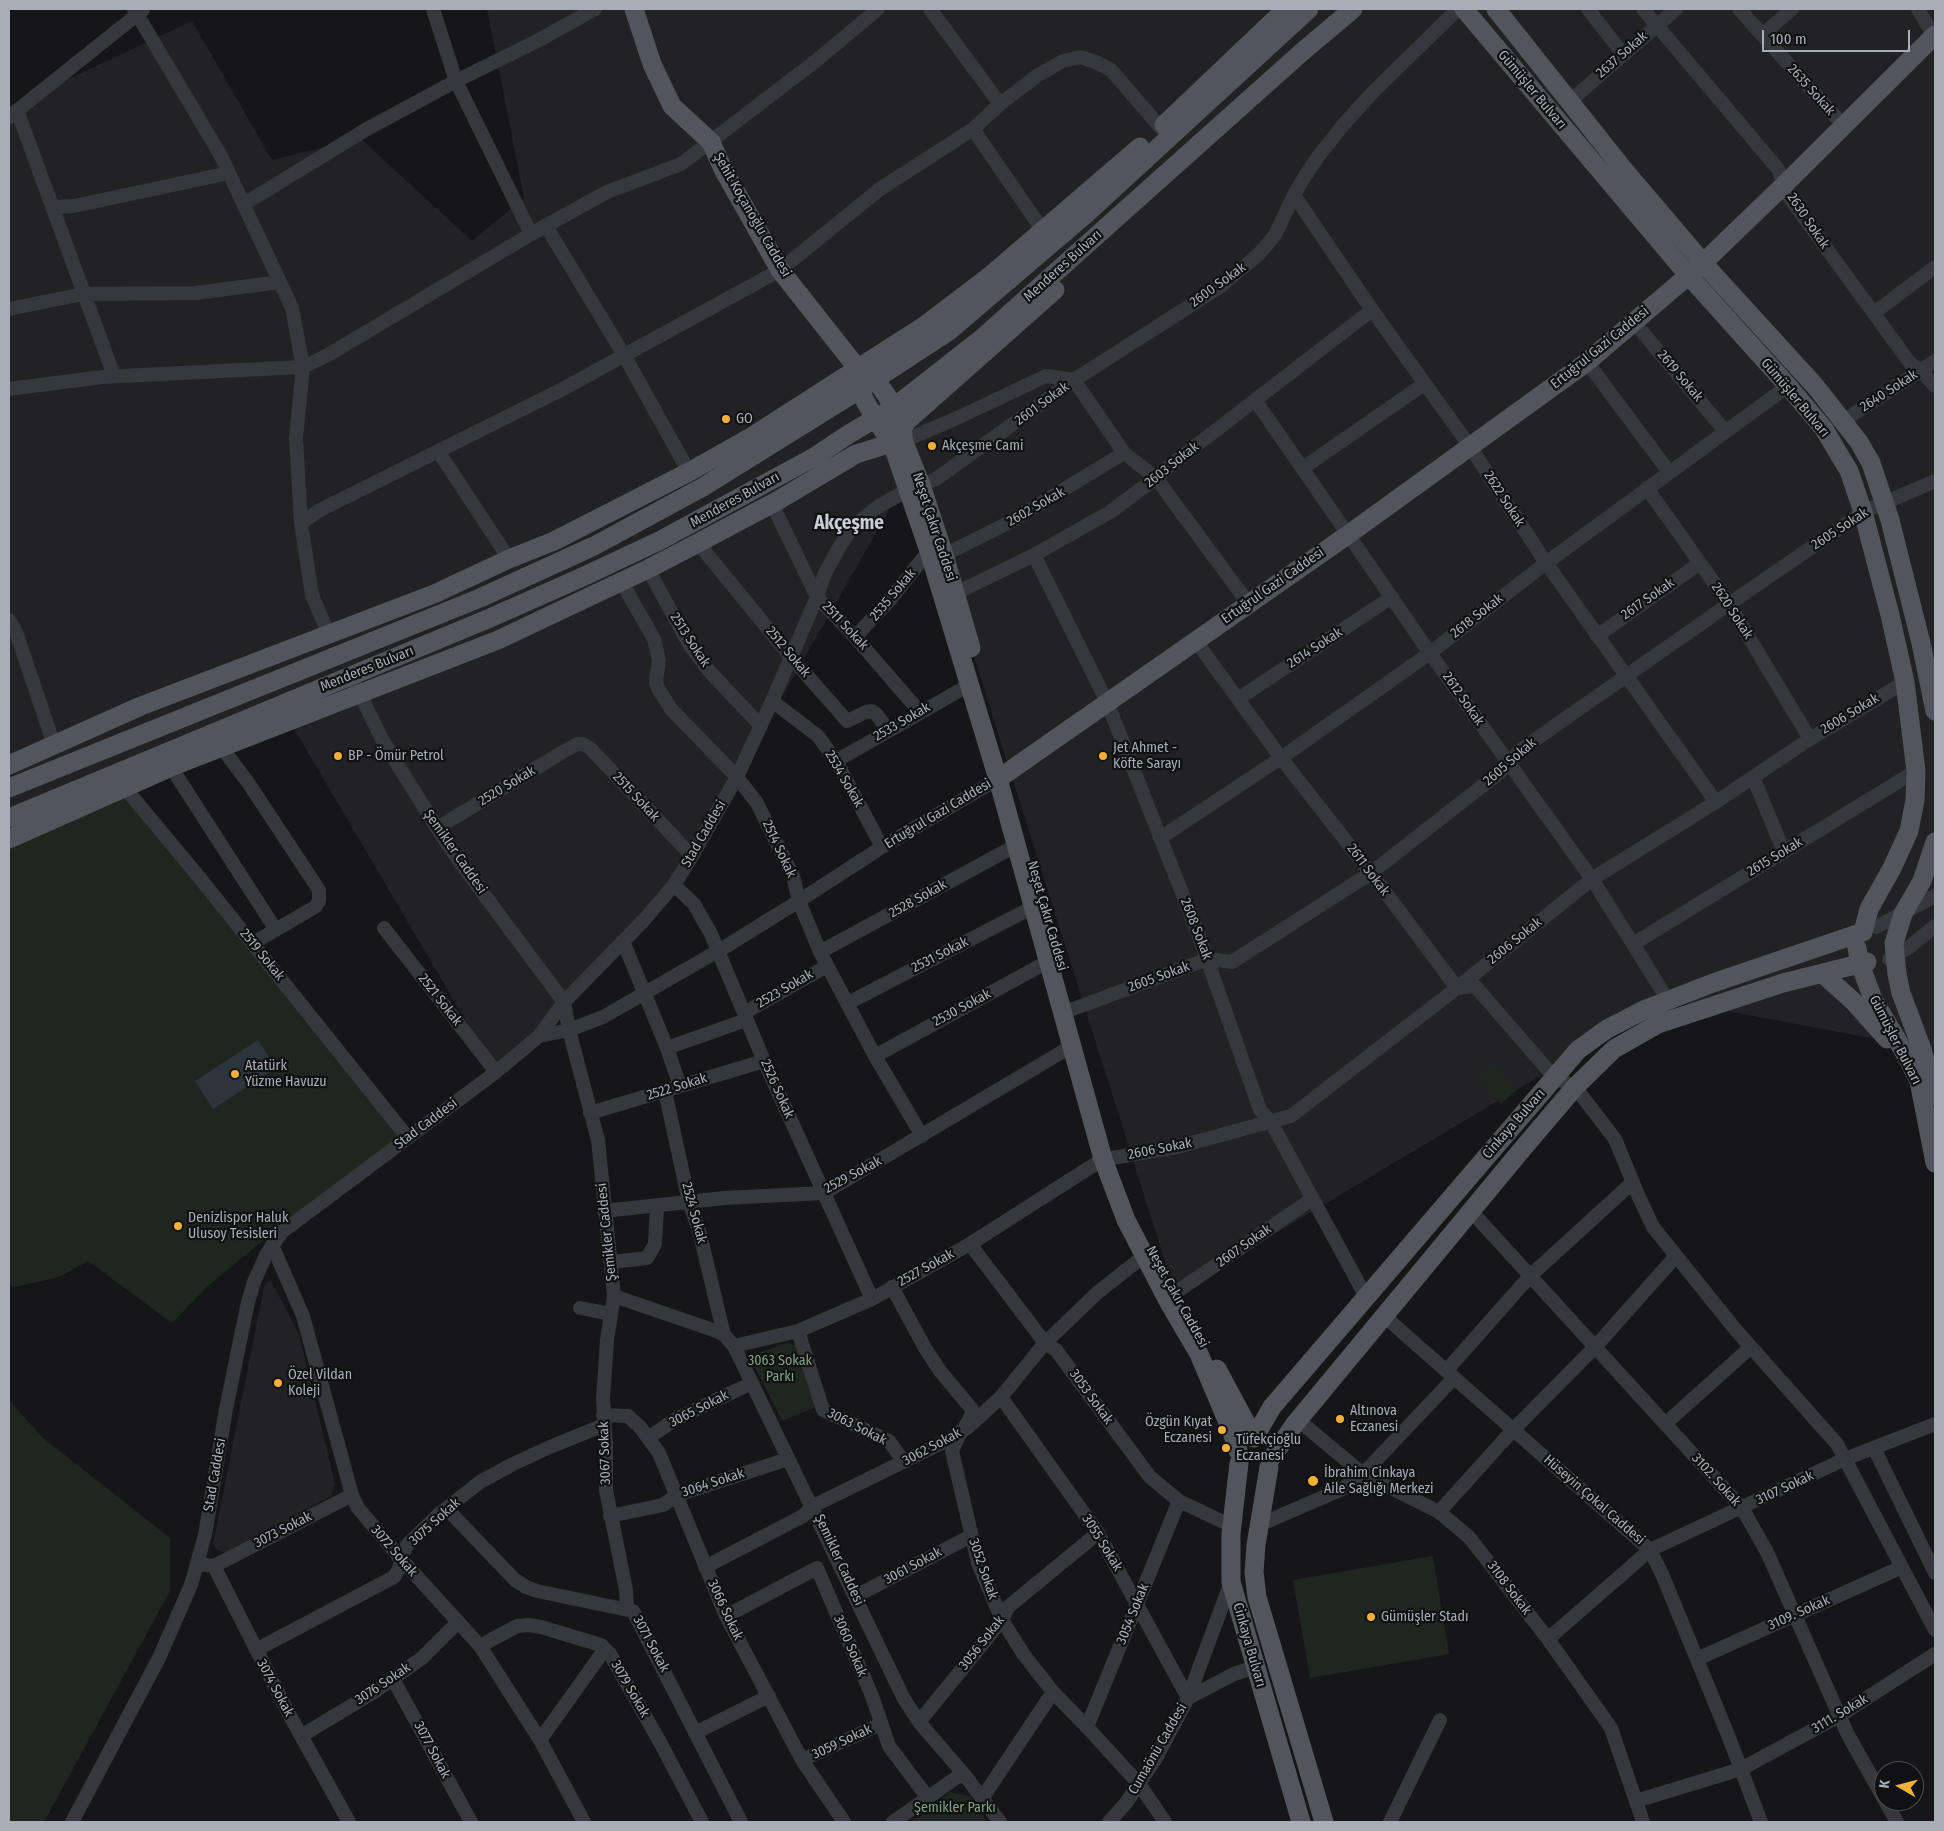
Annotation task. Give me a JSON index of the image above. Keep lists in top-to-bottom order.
{
  "streets": {
    "main road": [
      "Gümüşler Bulvarı",
      "Şehit Koçanoğlu Caddesi",
      "Menderes Bulvarı",
      "Ertuğrul Gazi Caddesi",
      "Neşet Çakır Caddesi",
      "Cinkaya Bulvarı"
    ],
    "street": [
      "2637 Sokak",
      "2635 Sokak",
      "2630 Sokak",
      "2600 Sokak",
      "2619 Sokak",
      "2640 Sokak",
      "2601 Sokak",
      "2603 Sokak",
      "2622 Sokak",
      "2602 Sokak",
      "2605 Sokak",
      "2535 Sokak",
      "2617 Sokak",
      "2620 Sokak",
      "2618 Sokak",
      "2511 Sokak",
      "2513 Sokak",
      "2614 Sokak",
      "2512 Sokak",
      "2612 Sokak",
      "2606 Sokak",
      "2533 Sokak",
      "2534 Sokak",
      "2520 Sokak",
      "2515 Sokak",
      "Stad Caddesi",
      "2514 Sokak",
      "Şemikler Caddesi",
      "2615 Sokak",
      "2611 Sokak",
      "2528 Sokak",
      "2608 Sokak",
      "2519 Sokak",
      "2531 Sokak",
      "2523 Sokak",
      "2521 Sokak",
      "2530 Sokak",
      "2522 Sokak",
      "2526 Sokak",
      "2529 Sokak",
      "2524 Sokak",
      "2607 Sokak",
      "2527 Sokak",
      "3053 Sokak",
      "3065 Sokak",
      "3063 Sokak",
      "3062 Sokak",
      "3067 Sokak",
      "3102. Sokak",
      "3064 Sokak",
      "3107 Sokak",
      "Hüseyin Çokal Caddesi",
      "3075 Sokak",
      "3073 Sokak",
      "3055 Sokak",
      "3072 Sokak",
      "3061 Sokak",
      "3052 Sokak",
      "3108 Sokak",
      "3066 Sokak",
      "3109. Sokak",
      "3054 Sokak",
      "3056 Sokak",
      "3071 Sokak",
      "3060 Sokak",
      "3076 Sokak",
      "3074 Sokak",
      "3079 Sokak",
      "3111. Sokak",
      "3059 Sokak",
      "Cumaönü Caddesi",
      "3077 Sokak"
    ]
  },
  "crossings": [
    ["2637 Sokak", "Gümüşler Bulvarı"],
    ["2637 Sokak", "2630 Sokak"],
    ["Gümüşler Bulvarı", "Ertuğrul Gazi Caddesi"],
    ["Gümüşler Bulvarı", "2640 Sokak"],
    ["Gümüşler Bulvarı", "2605 Sokak"],
    ["Gümüşler Bulvarı", "2618 Sokak"],
    ["Gümüşler Bulvarı", "2606 Sokak"],
    ["Gümüşler Bulvarı", "2615 Sokak"],
    ["Gümüşler Bulvarı", "Cinkaya Bulvarı"],
    ["2635 Sokak", "Ertuğrul Gazi Caddesi"],
    ["2630 Sokak", "Ertuğrul Gazi Caddesi"],
    ["2630 Sokak", "2640 Sokak"],
    ["Menderes Bulvarı", "Neşet Çakır Caddesi"],
    ["Menderes Bulvarı", "Şemikler Caddesi"],
    ["Menderes Bulvarı", "2519 Sokak"],
    ["2600 Sokak", "2601 Sokak"],
    ["2600 Sokak", "2622 Sokak"],
    ["Ertuğrul Gazi Caddesi", "2619 Sokak"],
    ["Ertuğrul Gazi Caddesi", "2622 Sokak"],
    ["Ertuğrul Gazi Caddesi", "Neşet Çakır Caddesi"],
    ["Ertuğrul Gazi Caddesi", "2612 Sokak"],
    ["Ertuğrul Gazi Caddesi", "2534 Sokak"],
    ["Ertuğrul Gazi Caddesi", "Stad Caddesi"],
    ["Ertuğrul Gazi Caddesi", "2514 Sokak"],
    ["Ertuğrul Gazi Caddesi", "Şemikler Caddesi"],
    ["Ertuğrul Gazi Caddesi", "2611 Sokak"],
    ["Ertuğrul Gazi Caddesi", "2608 Sokak"],
    ["Ertuğrul Gazi Caddesi", "2526 Sokak"],
    ["2619 Sokak", "2618 Sokak"],
    ["2601 Sokak", "Neşet Çakır Caddesi"],
    ["2601 Sokak", "Stad Caddesi"],
    ["2603 Sokak", "2622 Sokak"],
    ["2603 Sokak", "Neşet Çakır Caddesi"],
    ["2603 Sokak", "2612 Sokak"],
    ["2603 Sokak", "2608 Sokak"],
    ["2622 Sokak", "2605 Sokak"],
    ["2622 Sokak", "2617 Sokak"],
    ["2622 Sokak", "2618 Sokak"],
    ["2622 Sokak", "2606 Sokak"],
    ["2602 Sokak", "Neşet Çakır Caddesi"],
    ["2602 Sokak", "2535 Sokak"],
    ["Neşet Çakır Caddesi", "2605 Sokak"],
    ["Neşet Çakır Caddesi", "2535 Sokak"],
    ["Neşet Çakır Caddesi", "2606 Sokak"],
    ["Neşet Çakır Caddesi", "2533 Sokak"],
    ["Neşet Çakır Caddesi", "Stad Caddesi"],
    ["Neşet Çakır Caddesi", "2528 Sokak"],
    ["Neşet Çakır Caddesi", "2531 Sokak"],
    ["Neşet Çakır Caddesi", "2530 Sokak"],
    ["Neşet Çakır Caddesi", "Cinkaya Bulvarı"],
    ["Neşet Çakır Caddesi", "2529 Sokak"],
    ["Neşet Çakır Caddesi", "2607 Sokak"],
    ["Neşet Çakır Caddesi", "2527 Sokak"],
    ["Neşet Çakır Caddesi", "3062 Sokak"],
    ["2605 Sokak", "2620 Sokak"],
    ["2605 Sokak", "2612 Sokak"],
    ["2605 Sokak", "2611 Sokak"],
    ["2605 Sokak", "2608 Sokak"],
    ["2535 Sokak", "2511 Sokak"],
    ["2617 Sokak", "2620 Sokak"],
    ["2620 Sokak", "2618 Sokak"],
    ["2620 Sokak", "2606 Sokak"],
    ["2618 Sokak", "2612 Sokak"],
    ["2618 Sokak", "2611 Sokak"],
    ["2618 Sokak", "2608 Sokak"],
    ["2511 Sokak", "2533 Sokak"],
    ["2511 Sokak", "Stad Caddesi"],
    ["2513 Sokak", "Stad Caddesi"],
    ["2614 Sokak", "2612 Sokak"],
    ["2614 Sokak", "2611 Sokak"],
    ["2512 Sokak", "2533 Sokak"],
    ["2512 Sokak", "Stad Caddesi"],
    ["2612 Sokak", "2606 Sokak"],
    ["2612 Sokak", "2615 Sokak"],
    ["2612 Sokak", "Cinkaya Bulvarı"],
    ["2606 Sokak", "2611 Sokak"],
    ["2606 Sokak", "2608 Sokak"],
    ["2606 Sokak", "2527 Sokak"],
    ["2533 Sokak", "2534 Sokak"],
    ["2534 Sokak", "Stad Caddesi"],
    ["2520 Sokak", "2515 Sokak"],
    ["2520 Sokak", "Şemikler Caddesi"],
    ["2515 Sokak", "Stad Caddesi"],
    ["Stad Caddesi", "2514 Sokak"],
    ["Stad Caddesi", "Şemikler Caddesi"],
    ["Stad Caddesi", "2519 Sokak"],
    ["Stad Caddesi", "2521 Sokak"],
    ["Stad Caddesi", "2526 Sokak"],
    ["Stad Caddesi", "3072 Sokak"],
    ["2514 Sokak", "2528 Sokak"],
    ["2514 Sokak", "2531 Sokak"],
    ["2514 Sokak", "2523 Sokak"],
    ["2514 Sokak", "2530 Sokak"],
    ["2514 Sokak", "2529 Sokak"],
    ["Şemikler Caddesi", "2522 Sokak"],
    ["Şemikler Caddesi", "2529 Sokak"],
    ["Şemikler Caddesi", "2524 Sokak"],
    ["Şemikler Caddesi", "2527 Sokak"],
    ["Şemikler Caddesi", "3065 Sokak"],
    ["Şemikler Caddesi", "3062 Sokak"],
    ["Şemikler Caddesi", "3067 Sokak"],
    ["Şemikler Caddesi", "3064 Sokak"],
    ["Şemikler Caddesi", "3061 Sokak"],
    ["Şemikler Caddesi", "3056 Sokak"],
    ["2608 Sokak", "Cinkaya Bulvarı"],
    ["2608 Sokak", "2607 Sokak"],
    ["2523 Sokak", "2526 Sokak"],
    ["2522 Sokak", "2526 Sokak"],
    ["2522 Sokak", "2524 Sokak"],
    ["2526 Sokak", "2529 Sokak"],
    ["2526 Sokak", "2527 Sokak"],
    ["Cinkaya Bulvarı", "3053 Sokak"],
    ["Cinkaya Bulvarı", "3102. Sokak"],
    ["Cinkaya Bulvarı", "Hüseyin Çokal Caddesi"],
    ["Cinkaya Bulvarı", "3108 Sokak"],
    ["Cinkaya Bulvarı", "Cumaönü Caddesi"],
    ["2529 Sokak", "2524 Sokak"],
    ["2527 Sokak", "3053 Sokak"],
    ["2527 Sokak", "3063 Sokak"],
    ["2527 Sokak", "3052 Sokak"],
    ["3053 Sokak", "3062 Sokak"],
    ["3053 Sokak", "3054 Sokak"],
    ["3065 Sokak", "3066 Sokak"],
    ["3063 Sokak", "3062 Sokak"],
    ["3062 Sokak", "3055 Sokak"],
    ["3062 Sokak", "3052 Sokak"],
    ["3062 Sokak", "3066 Sokak"],
    ["3067 Sokak", "3064 Sokak"],
    ["3067 Sokak", "3075 Sokak"],
    ["3067 Sokak", "3066 Sokak"],
    ["3067 Sokak", "3071 Sokak"],
    ["3102. Sokak", "3107 Sokak"],
    ["3102. Sokak", "3109. Sokak"],
    ["3102. Sokak", "3111. Sokak"],
    ["3064 Sokak", "3066 Sokak"],
    ["3107 Sokak", "Hüseyin Çokal Caddesi"],
    ["3107 Sokak", "3108 Sokak"],
    ["Hüseyin Çokal Caddesi", "3109. Sokak"],
    ["Hüseyin Çokal Caddesi", "3111. Sokak"],
    ["3075 Sokak", "3072 Sokak"],
    ["3075 Sokak", "3066 Sokak"],
    ["3075 Sokak", "3071 Sokak"],
    ["3075 Sokak", "3074 Sokak"],
    ["3073 Sokak", "3072 Sokak"],
    ["3073 Sokak", "3074 Sokak"],
    ["3055 Sokak", "3054 Sokak"],
    ["3055 Sokak", "3056 Sokak"],
    ["3055 Sokak", "Cumaönü Caddesi"],
    ["3072 Sokak", "3076 Sokak"],
    ["3072 Sokak", "3079 Sokak"],
    ["3061 Sokak", "3052 Sokak"],
    ["3052 Sokak", "3054 Sokak"],
    ["3052 Sokak", "3056 Sokak"],
    ["3052 Sokak", "Cumaönü Caddesi"],
    ["3108 Sokak", "3111. Sokak"],
    ["3066 Sokak", "3060 Sokak"],
    ["3066 Sokak", "3059 Sokak"],
    ["3060 Sokak", "3059 Sokak"],
    ["3076 Sokak", "3074 Sokak"],
    ["3076 Sokak", "3077 Sokak"]
  ],
  "districts": ["Akçeşme"],
  "parks": ["3063 Sokak Parkı", "Şemikler Parkı"],
  "places": [
    "GO",
    "Akçeşme Cami",
    "BP - Ömür Petrol",
    "Jet Ahmet - Köfte Sarayı",
    "Atatürk Yüzme Havuzu",
    "Denizlispor Haluk Ulusoy Tesisleri",
    "Özel Vildan Koleji",
    "Altınova Eczanesi",
    "Özgün Kıyat Eczanesi",
    "Tüfekçioğlu Eczanesi",
    "İbrahim Cinkaya Aile Sağlığı Merkezi",
    "Gümüşler Stadı"
  ],
  "scale_bar": "100 m",
  "north": "left"
}
